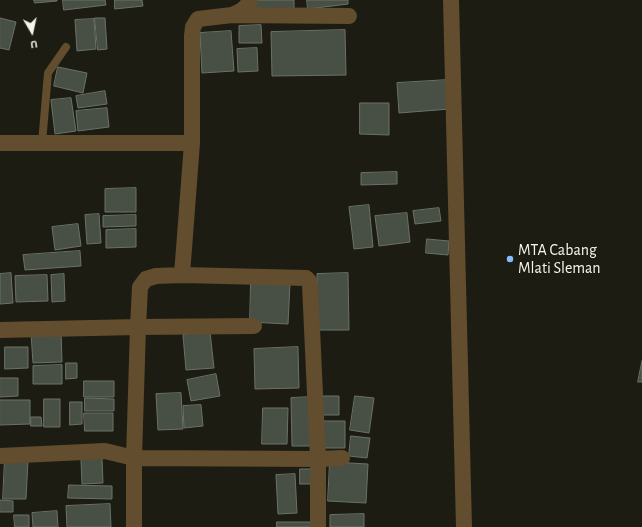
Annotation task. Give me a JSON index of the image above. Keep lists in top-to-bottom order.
{
  "places": ["MTA Cabang Mlati Sleman"],
  "north": "bottom"
}
